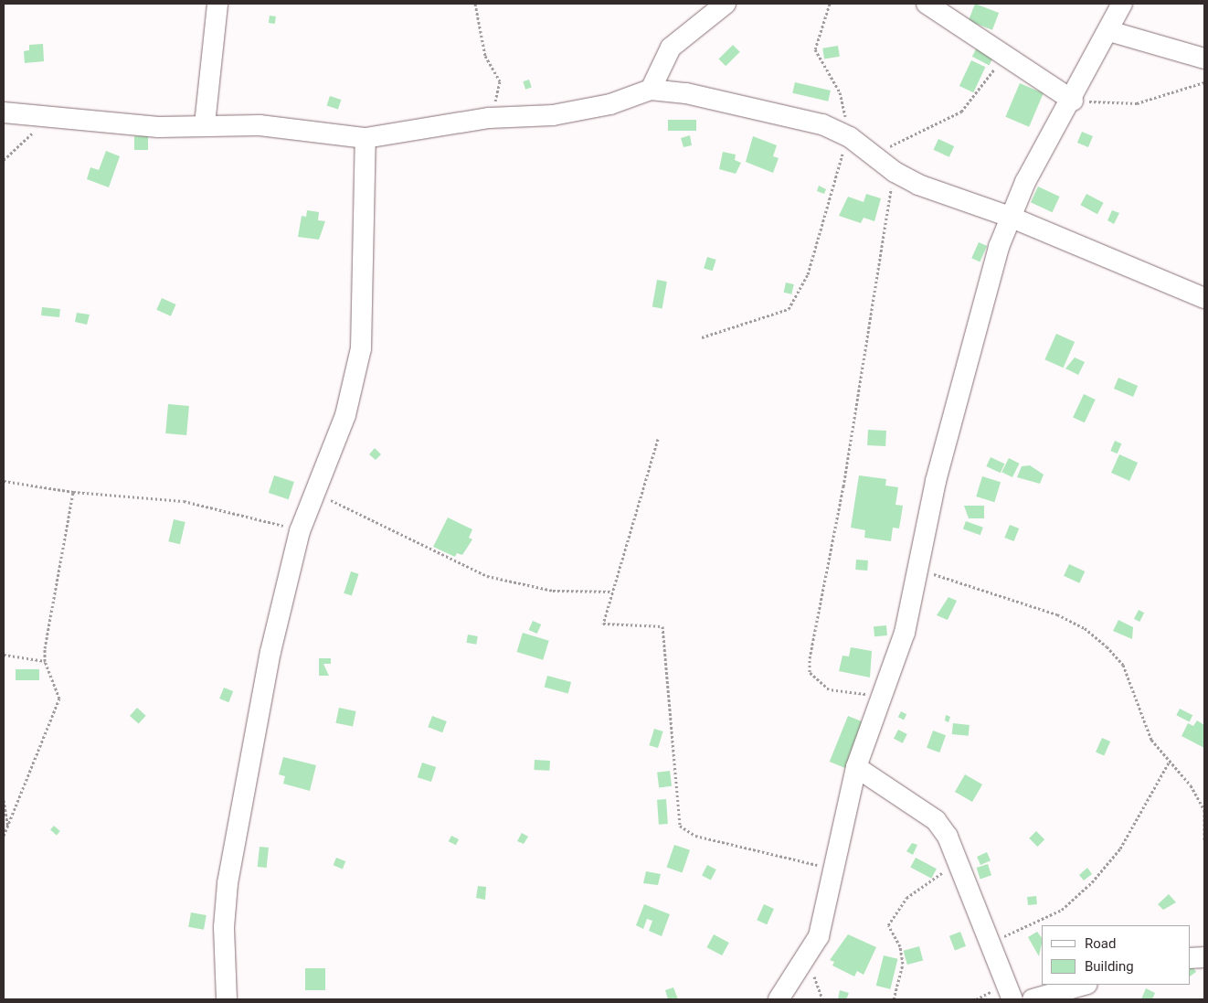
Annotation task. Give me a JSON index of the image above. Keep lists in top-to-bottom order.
{
  "legend": ["Road", "Building"]
}
